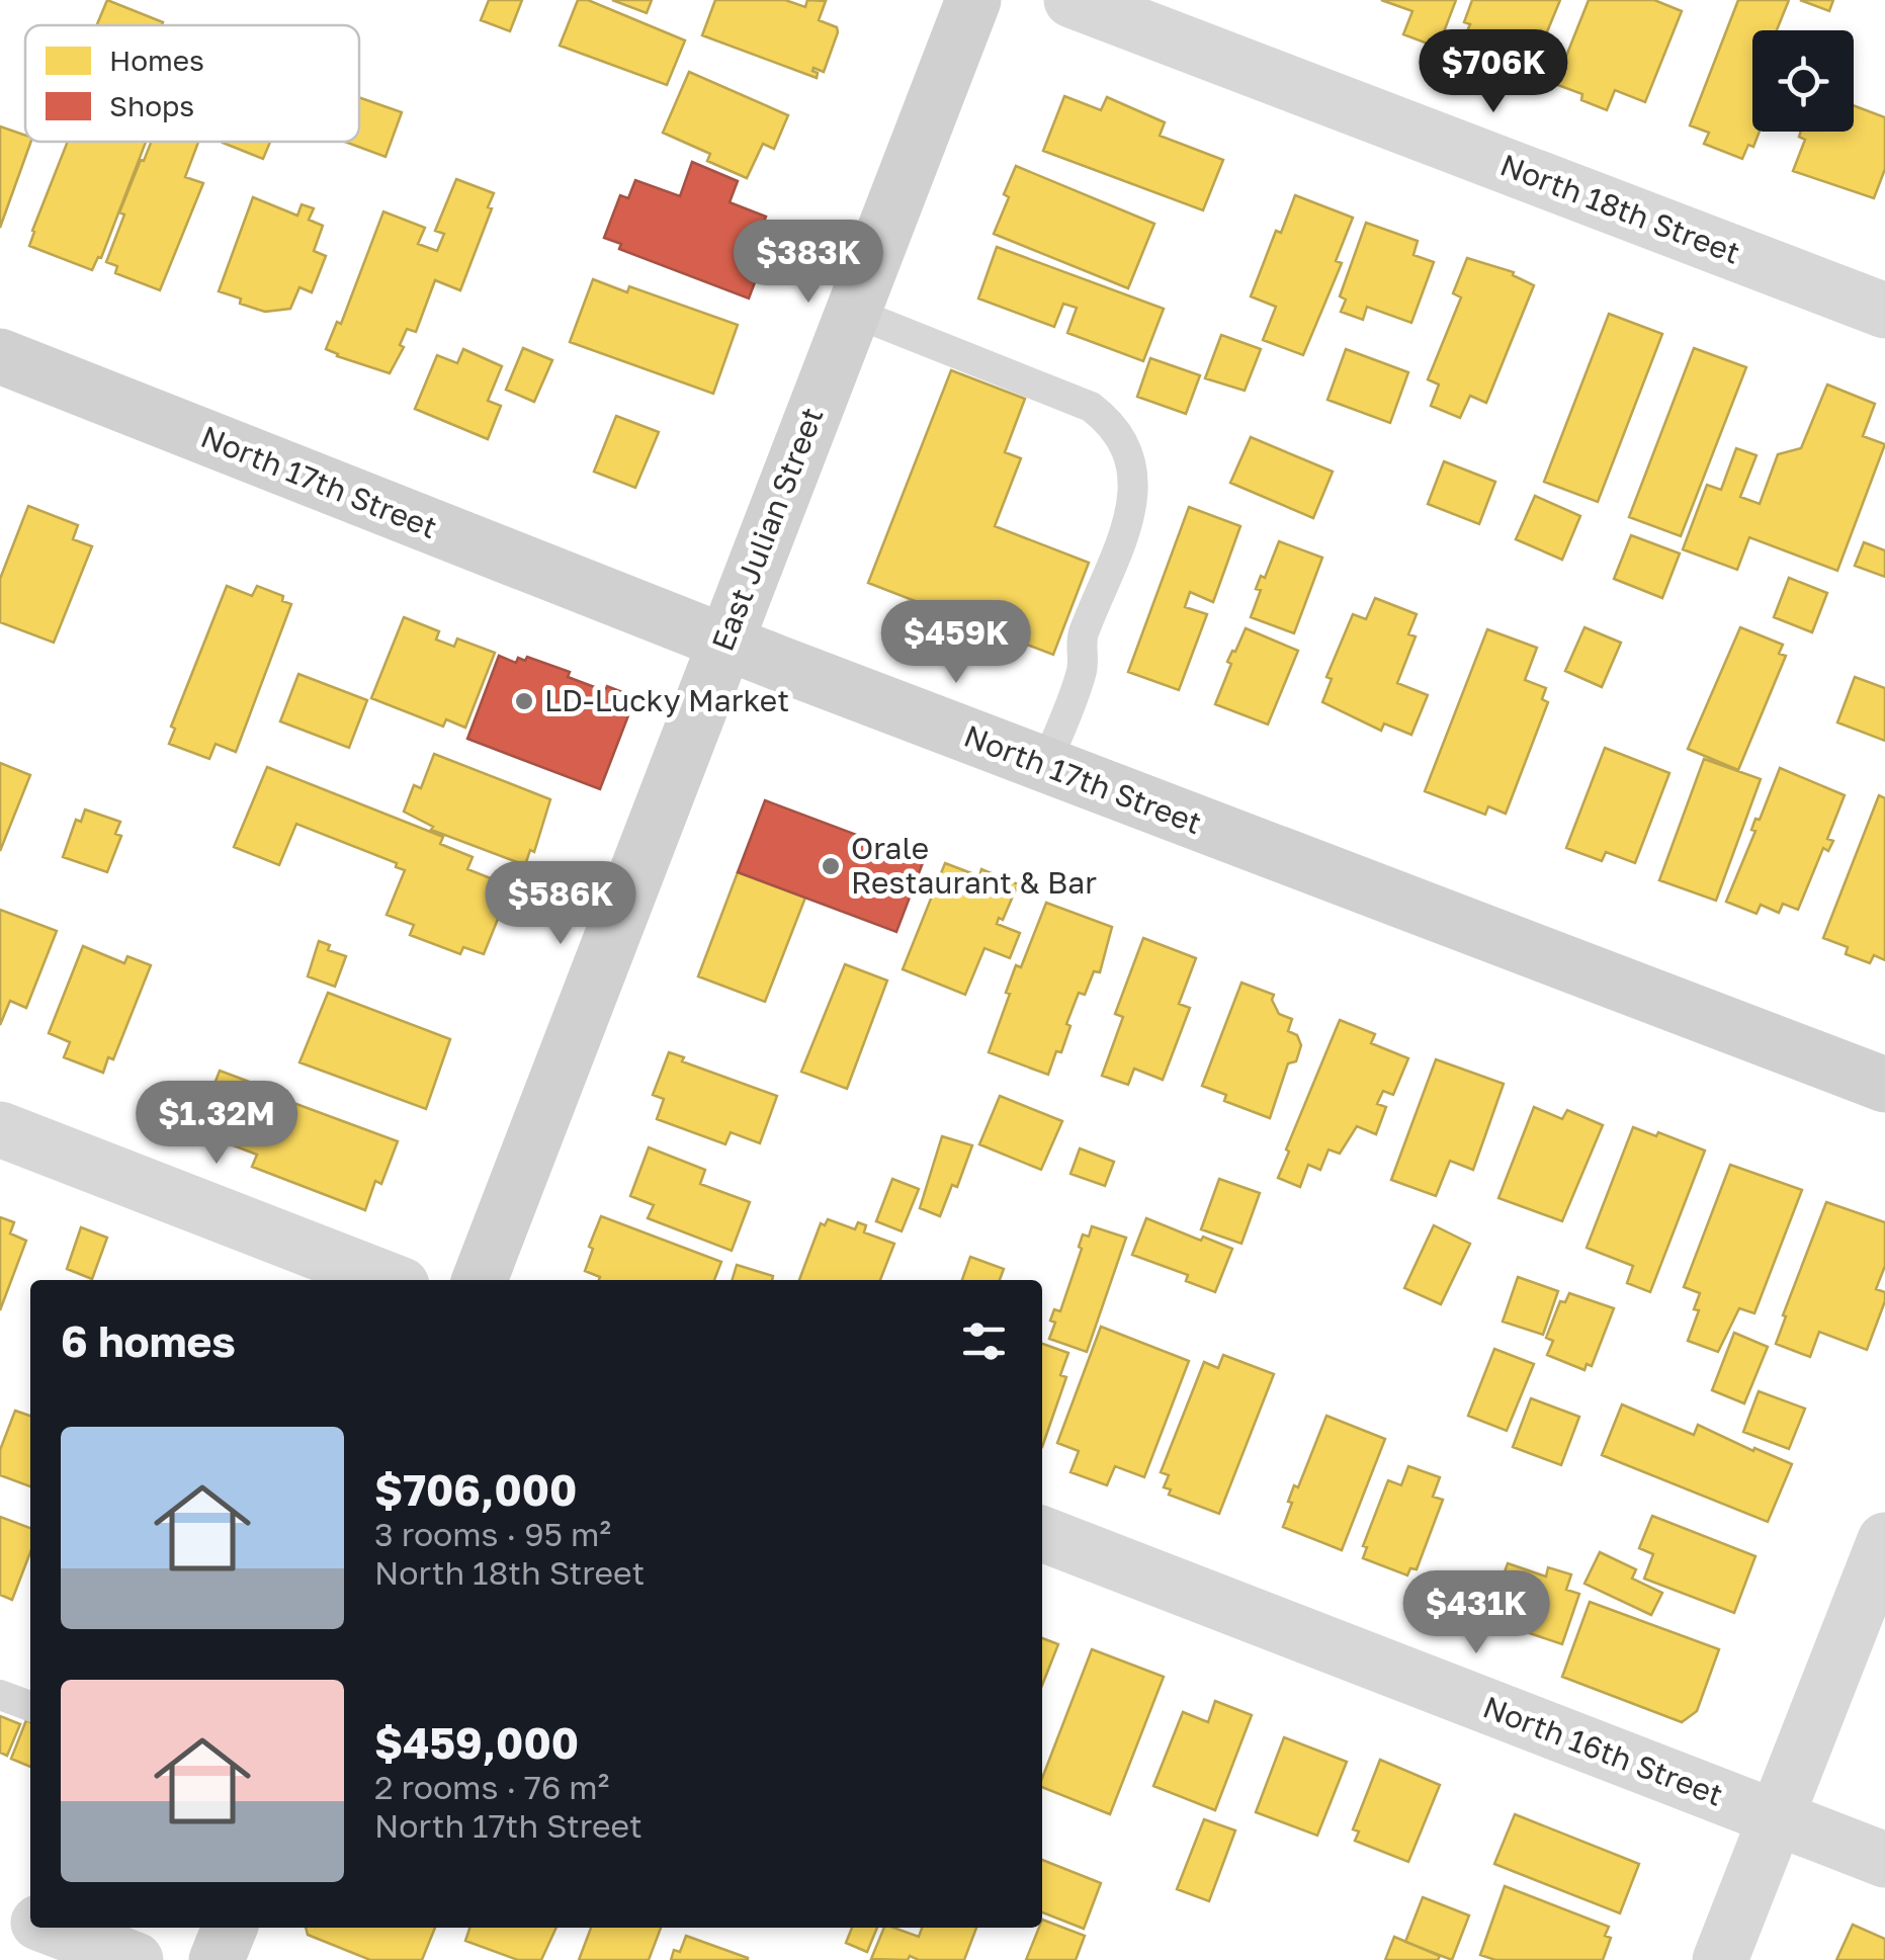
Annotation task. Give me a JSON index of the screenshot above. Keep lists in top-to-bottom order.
{
  "streets": {
    "main road": ["North 17th Street", "East Julian Street"],
    "street": ["North 18th Street", "North 16th Street"]
  },
  "crossings": [
    ["North 17th Street", "East Julian Street"]
  ],
  "places": ["LD-Lucky Market", "Orale Restaurant & Bar"],
  "legend": ["Homes", "Shops"],
  "page": {
    "price": [
      "$706K",
      "$383K",
      "$459K",
      "$586K",
      "$1.32M",
      "$431K"
    ],
    "heading": "6 homes",
    "list": [
      {
        "name": "$706,000",
        "note": "3 rooms · 95 m² · North 18th Street"
      },
      {
        "name": "$459,000",
        "note": "2 rooms · 76 m² · North 17th Street"
      }
    ]
  }
}
